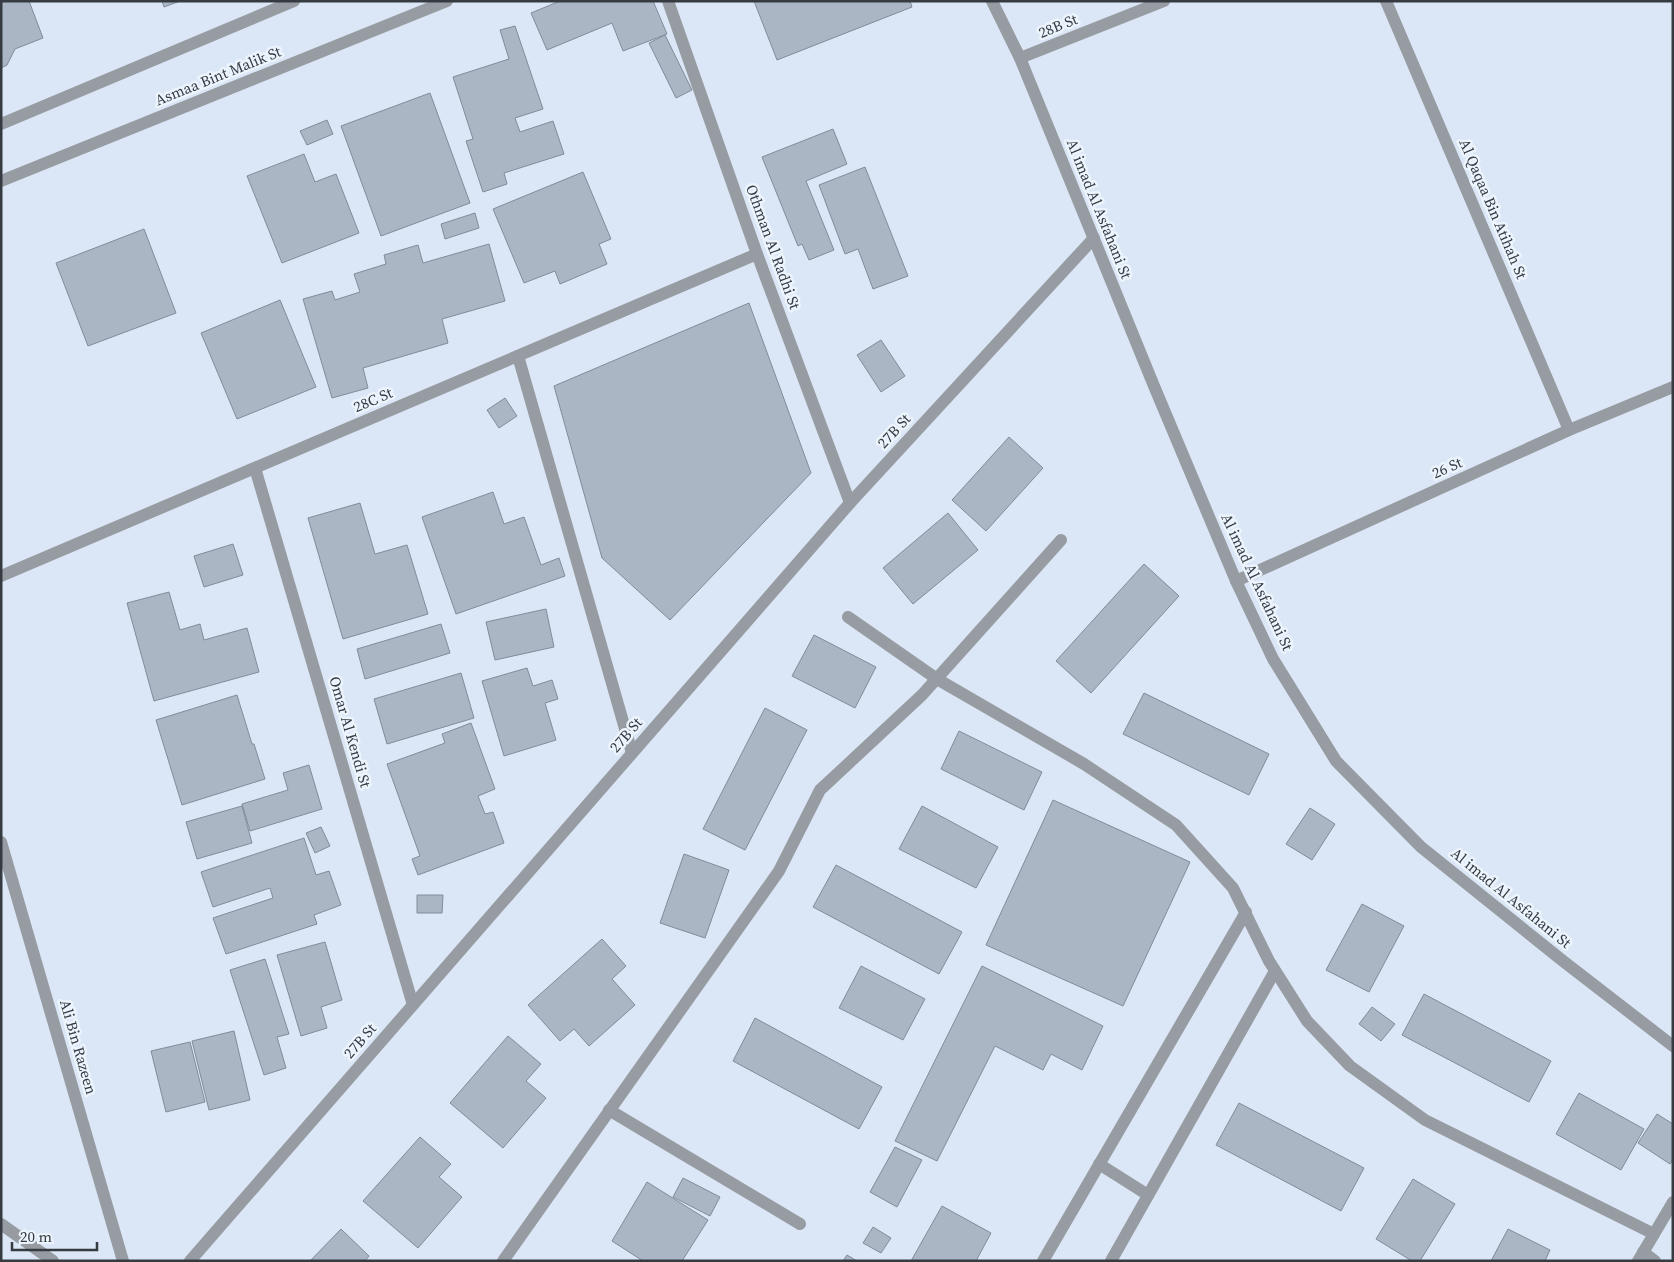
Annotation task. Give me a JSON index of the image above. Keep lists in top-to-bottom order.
{
  "streets": {
    "street": [
      "28B St",
      "Asmaa Bint Malik St",
      "Al imad Al Asfahani St",
      "Al Qaqaa Bin Atihah St",
      "Othman Al Radhi St",
      "28C St",
      "27B St",
      "26 St",
      "Omar Al Kendi St",
      "Ali Bin Razeen"
    ]
  },
  "crossings": [
    ["28B St", "Al imad Al Asfahani St"],
    ["Al imad Al Asfahani St", "27B St"],
    ["Al imad Al Asfahani St", "26 St"],
    ["Al Qaqaa Bin Atihah St", "26 St"],
    ["Othman Al Radhi St", "28C St"],
    ["Othman Al Radhi St", "27B St"],
    ["28C St", "Omar Al Kendi St"],
    ["27B St", "Omar Al Kendi St"]
  ],
  "scale_bar": "20 m"
}
